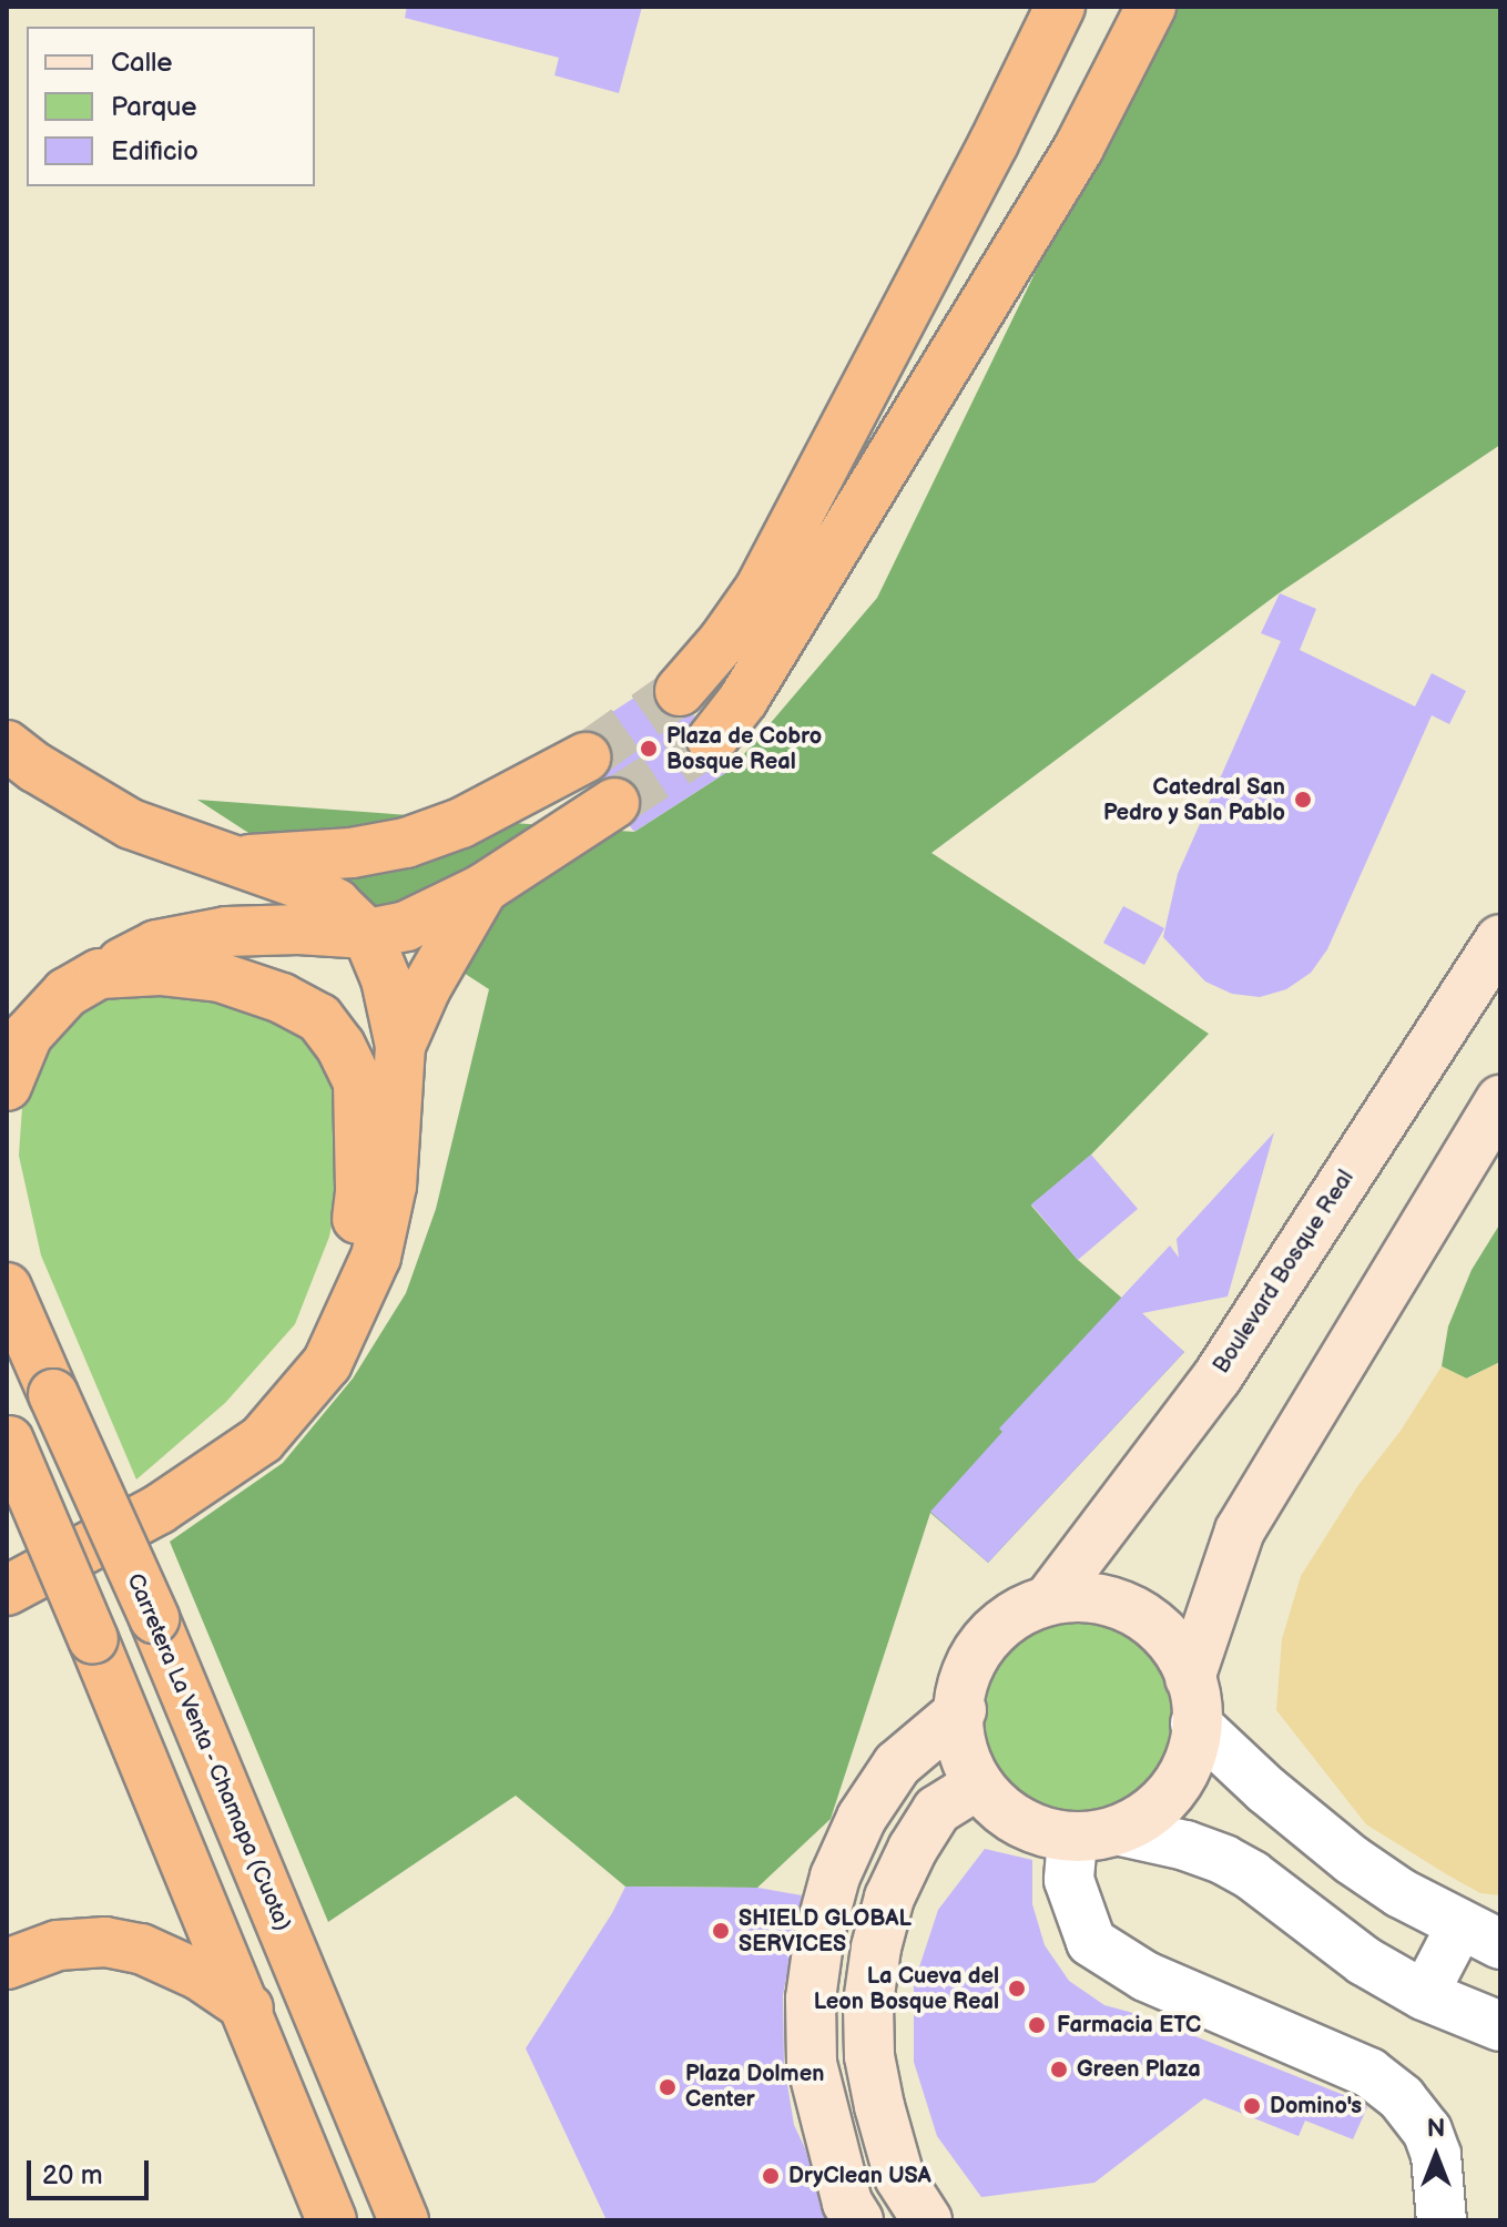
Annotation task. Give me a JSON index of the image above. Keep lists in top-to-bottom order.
{
  "streets": {
    "highway": ["Carretera La Venta - Chamapa (Cuota)"],
    "main road": ["Boulevard Bosque Real"]
  },
  "places": [
    "Plaza de Cobro Bosque Real",
    "Catedral San Pedro y San Pablo",
    "SHIELD GLOBAL SERVICES",
    "La Cueva del Leon Bosque Real",
    "Farmacia ETC",
    "Green Plaza",
    "Plaza Dolmen Center",
    "Domino's",
    "DryClean USA"
  ],
  "legend": ["Calle", "Parque", "Edificio"],
  "scale_bar": "20 m",
  "north": "top"
}
